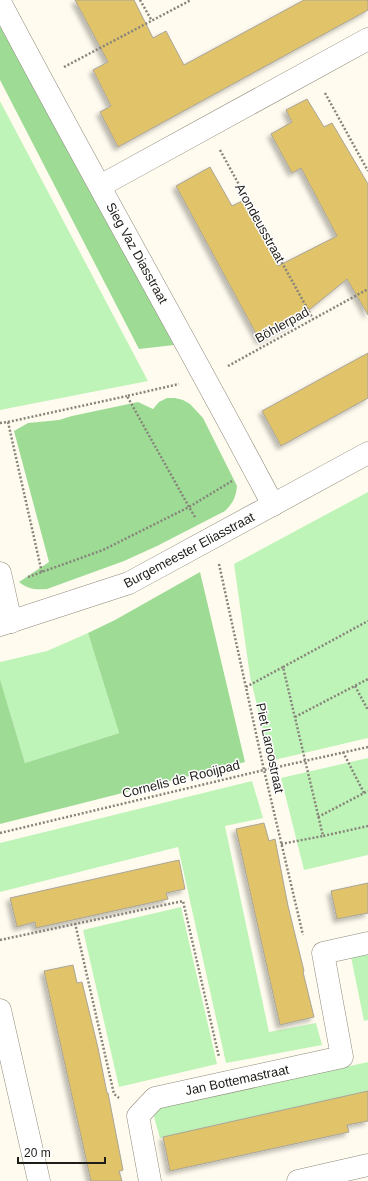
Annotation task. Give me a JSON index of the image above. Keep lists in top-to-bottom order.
{
  "streets": {
    "street": ["Sieg Vaz Diasstraat", "Burgemeester Eliasstraat", "Jan Bottemastraat"],
    "path": [
      "Arondeusstraat",
      "Böhlerpad",
      "Piet Laroostraat",
      "Cornelis de Rooijpad"
    ]
  },
  "crossings": [
    ["Arondeusstraat", "Böhlerpad"],
    ["Sieg Vaz Diasstraat", "Böhlerpad"],
    ["Sieg Vaz Diasstraat", "Burgemeester Eliasstraat"],
    ["Burgemeester Eliasstraat", "Piet Laroostraat"],
    ["Piet Laroostraat", "Cornelis de Rooijpad"],
    ["Piet Laroostraat", "Jan Bottemastraat"]
  ],
  "scale_bar": "20 m"
}
